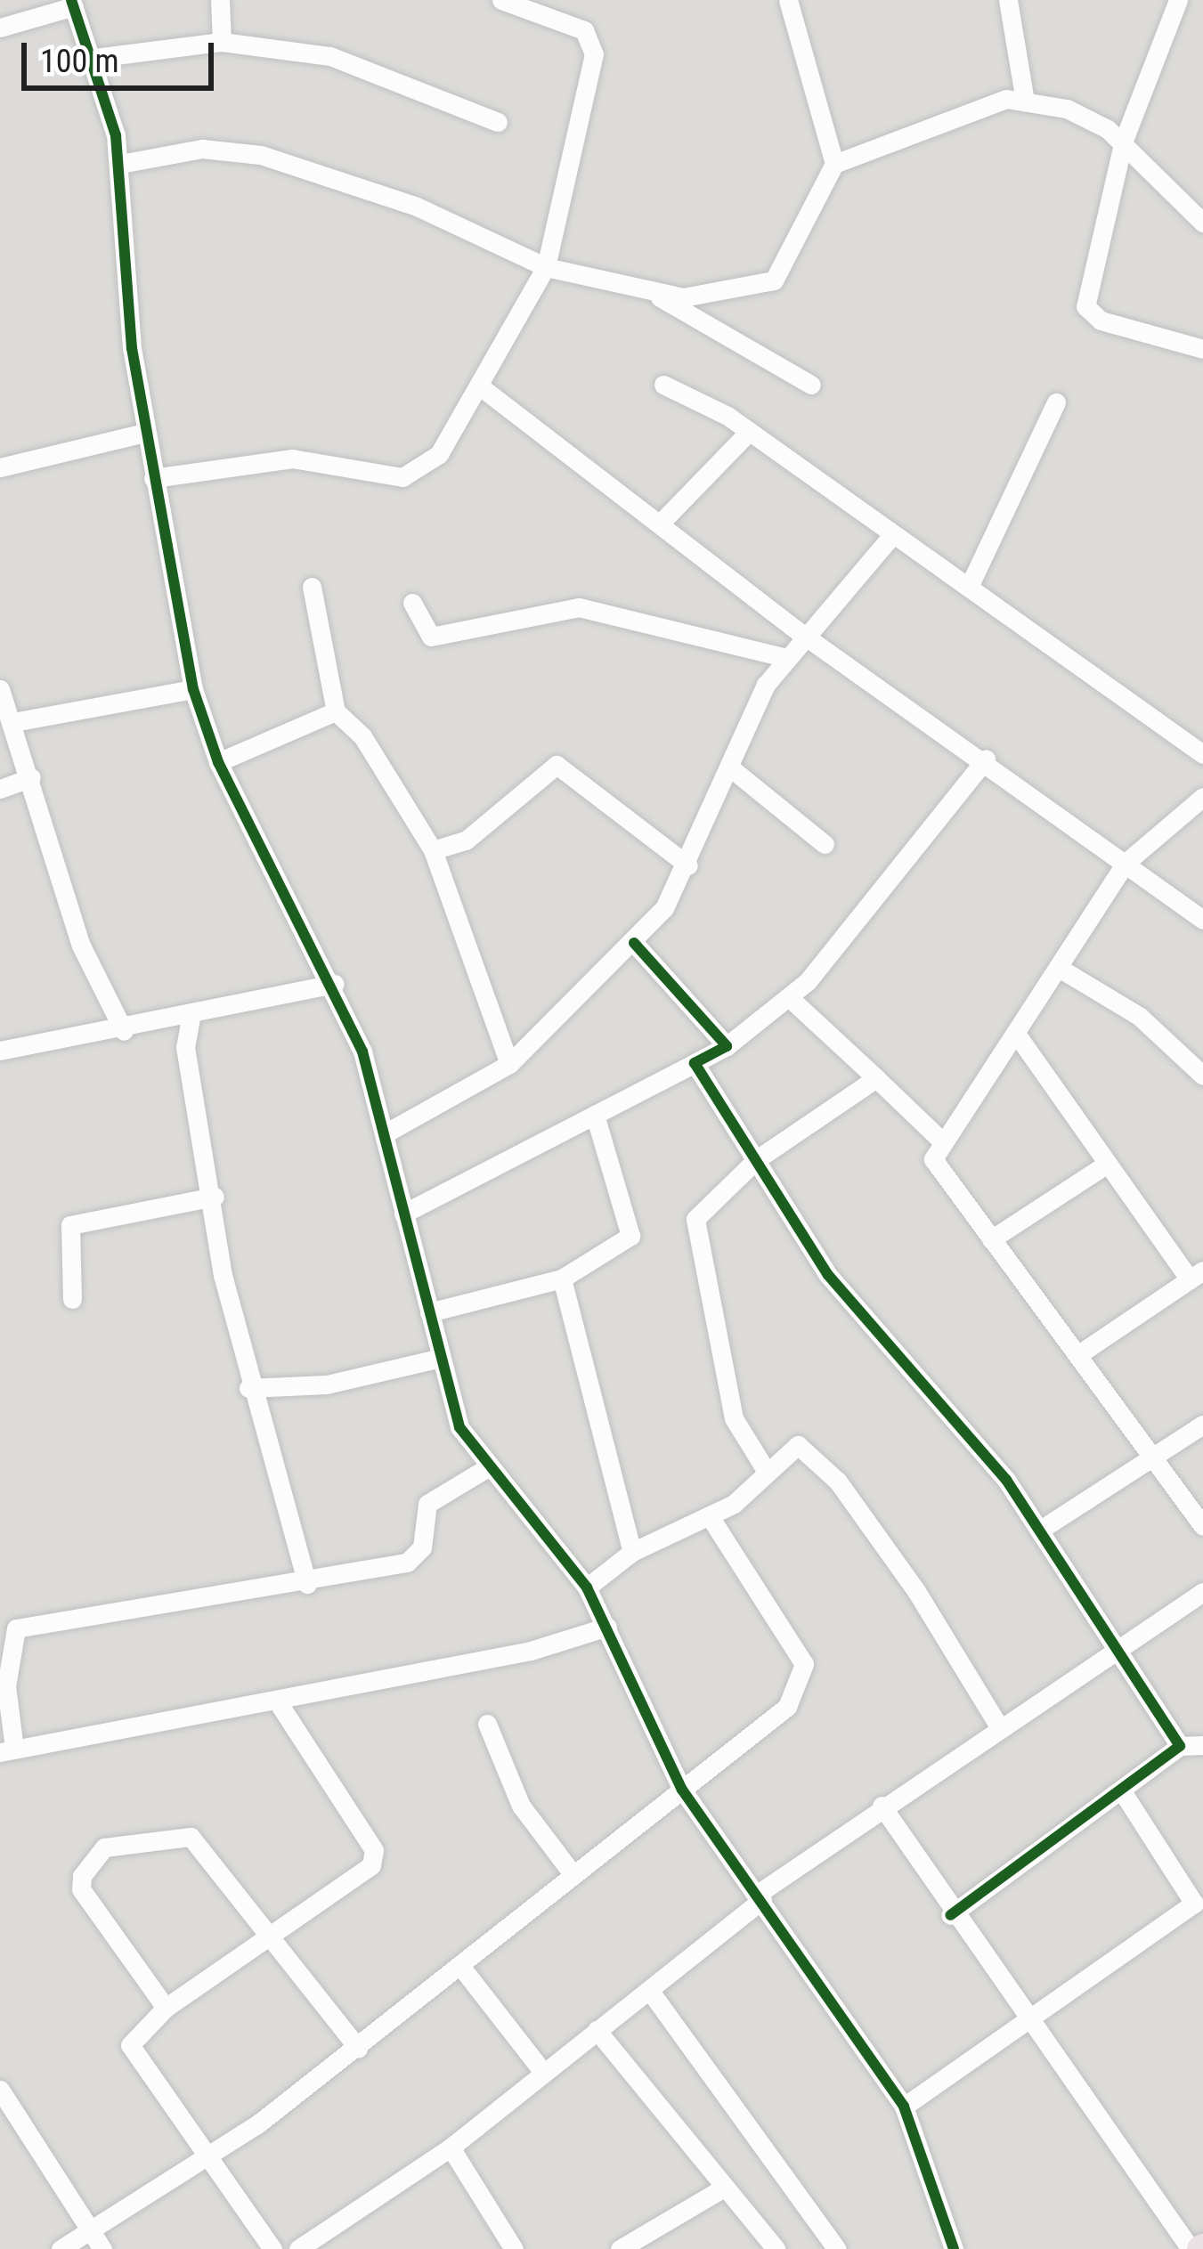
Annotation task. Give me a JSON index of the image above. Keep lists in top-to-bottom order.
{
  "scale_bar": "100 m"
}
